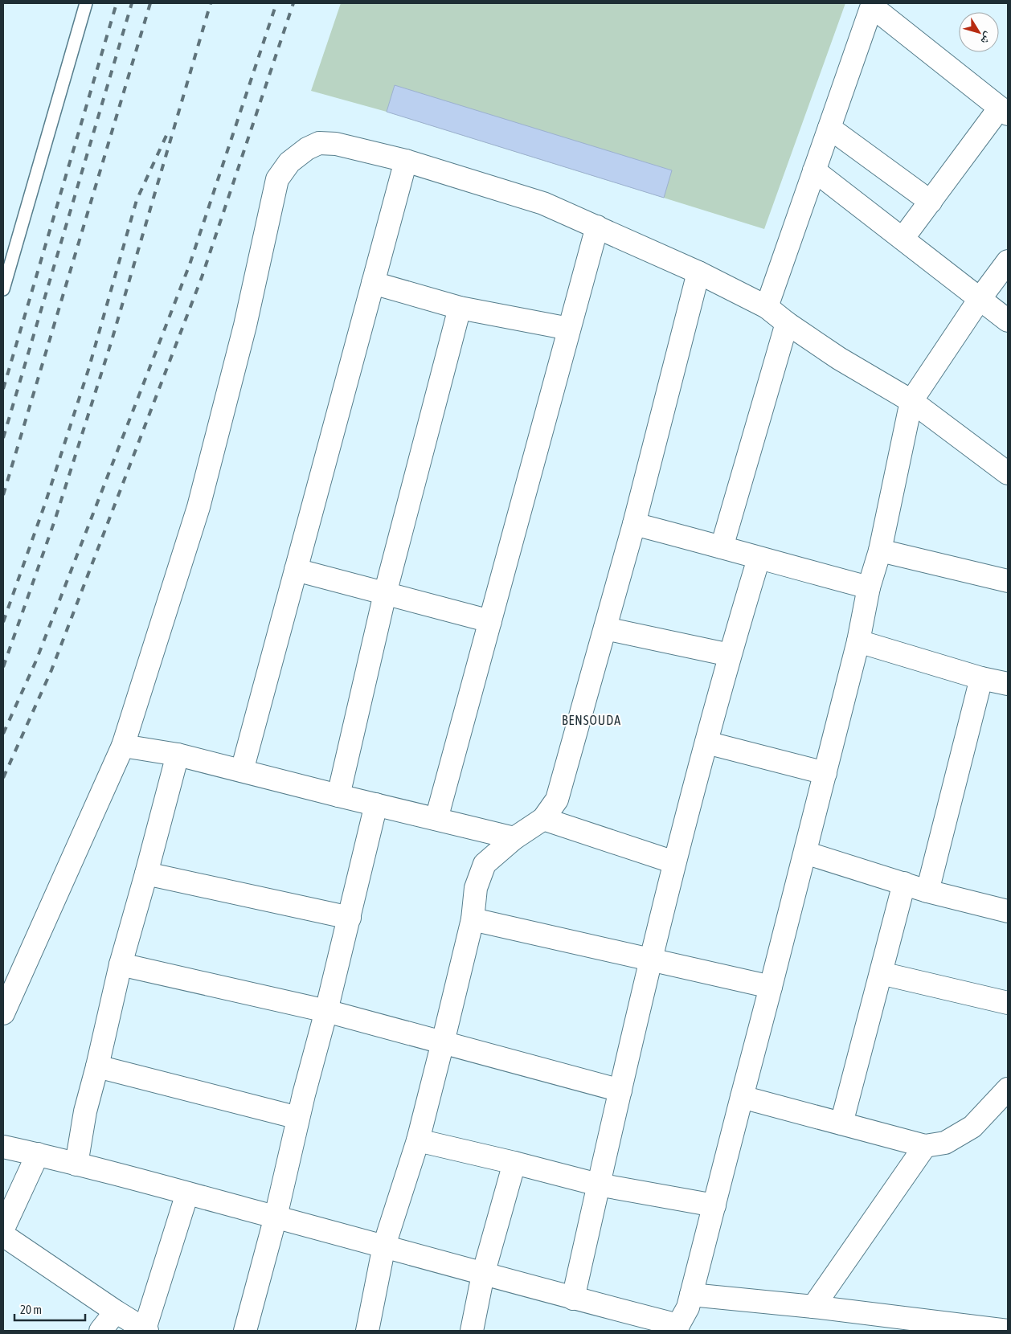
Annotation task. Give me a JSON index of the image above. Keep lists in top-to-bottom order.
{
  "districts": ["BENSOUDA"],
  "scale_bar": "20 m",
  "north": "bottom right"
}
